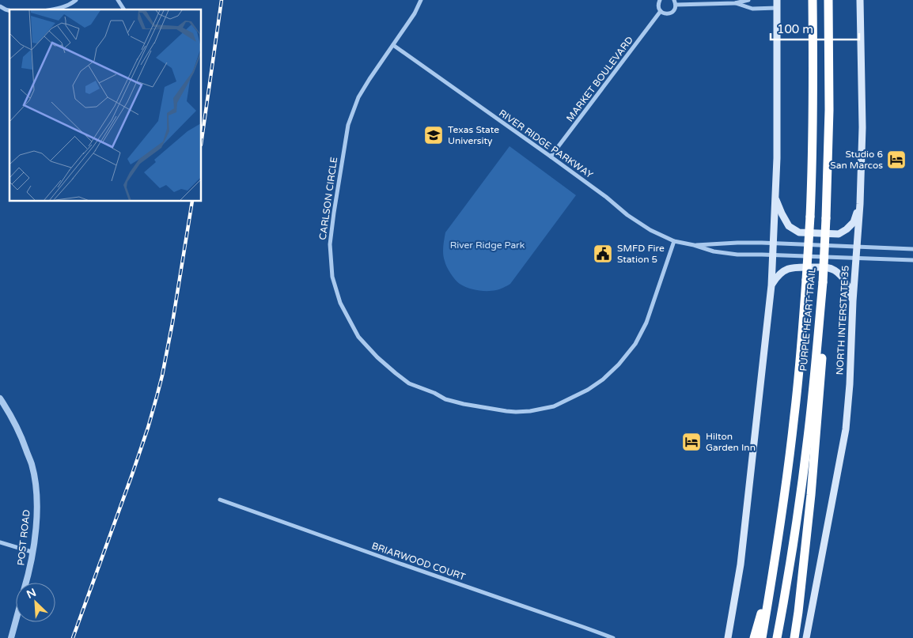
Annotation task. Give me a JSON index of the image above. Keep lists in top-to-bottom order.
{
  "streets": {
    "highway": ["PURPLE HEART TRAIL"],
    "main road": ["NORTH INTERSTATE 35"],
    "street": [
      "MARKET BOULEVARD",
      "RIVER RIDGE PARKWAY",
      "CARLSON CIRCLE",
      "POST ROAD",
      "BRIARWOOD COURT"
    ]
  },
  "crossings": [
    ["MARKET BOULEVARD", "RIVER RIDGE PARKWAY"],
    ["RIVER RIDGE PARKWAY", "CARLSON CIRCLE"],
    ["RIVER RIDGE PARKWAY", "NORTH INTERSTATE 35"]
  ],
  "parks": ["River Ridge Park"],
  "places": {
    "school or university": ["Texas State University"],
    "hotel": ["Studio 6 San Marcos", "Hilton Garden Inn"],
    "public building": ["SMFD Fire Station 5"]
  },
  "scale_bar": "100 m",
  "north": "top left"
}
